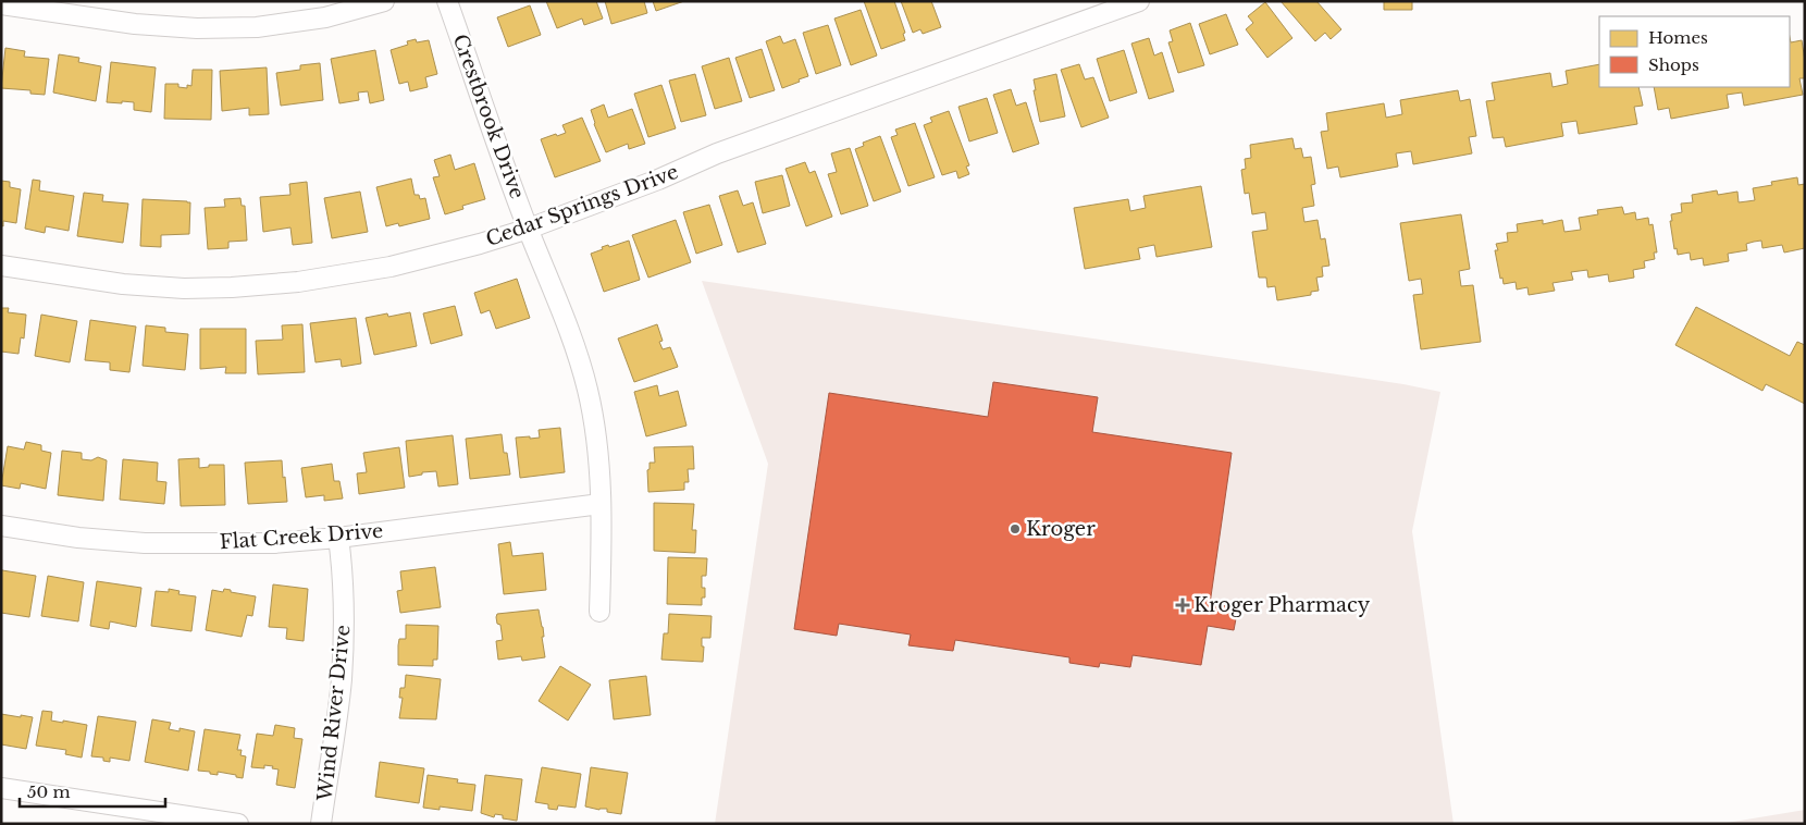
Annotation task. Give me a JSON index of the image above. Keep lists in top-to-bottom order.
{
  "streets": {
    "street": [
      "Crestbrook Drive",
      "Cedar Springs Drive",
      "Flat Creek Drive",
      "Wind River Drive"
    ]
  },
  "crossings": [
    ["Crestbrook Drive", "Cedar Springs Drive"],
    ["Crestbrook Drive", "Flat Creek Drive"],
    ["Flat Creek Drive", "Wind River Drive"]
  ],
  "places": {
    "other": ["Kroger"],
    "health": ["Kroger Pharmacy"]
  },
  "legend": ["Homes", "Shops"],
  "scale_bar": "50 m"
}
